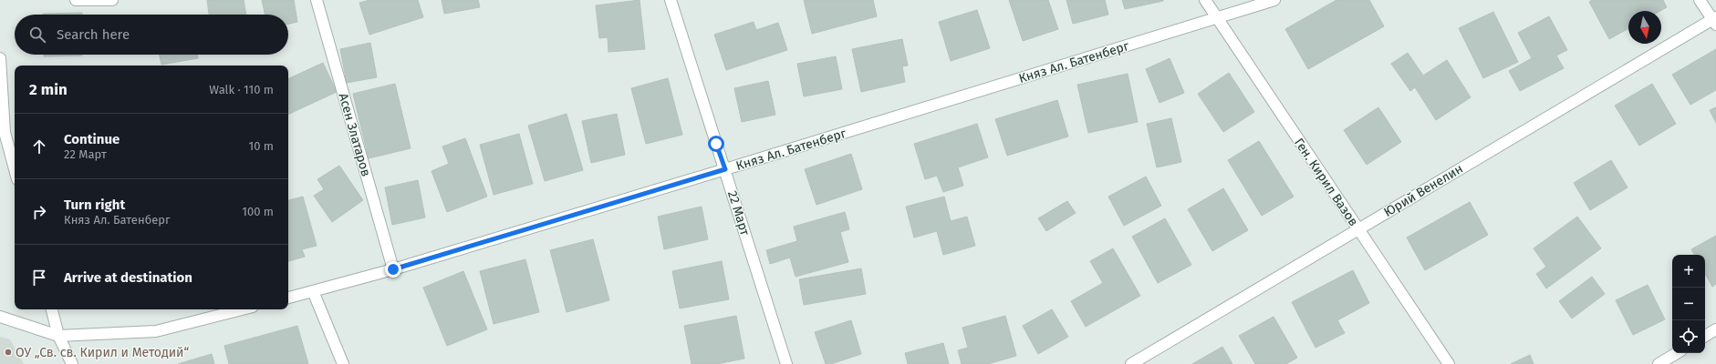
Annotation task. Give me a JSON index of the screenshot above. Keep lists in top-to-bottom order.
{
  "streets": {
    "street": [
      "Княз Ал. Батенберг",
      "Асен Златаров",
      "Ген. Кирил Вазов",
      "Юрий Венелин",
      "22 Март"
    ]
  },
  "crossings": [
    ["Княз Ал. Батенберг", "Асен Златаров"],
    ["Княз Ал. Батенберг", "Ген. Кирил Вазов"],
    ["Княз Ал. Батенберг", "22 Март"],
    ["Ген. Кирил Вазов", "Юрий Венелин"]
  ],
  "places": ["ОУ „Св. св. Кирил и Методий“"],
  "north": "bottom",
  "page": {
    "search": "Search here",
    "heading": ["2 min", "Walk · 110 m"],
    "list": [
      ["Continue", "22 Март", "10 m"],
      ["Turn right", "Княз Ал. Батенберг", "100 m"],
      "Arrive at destination"
    ],
    "map_buttons": ["+", "−"]
  }
}
